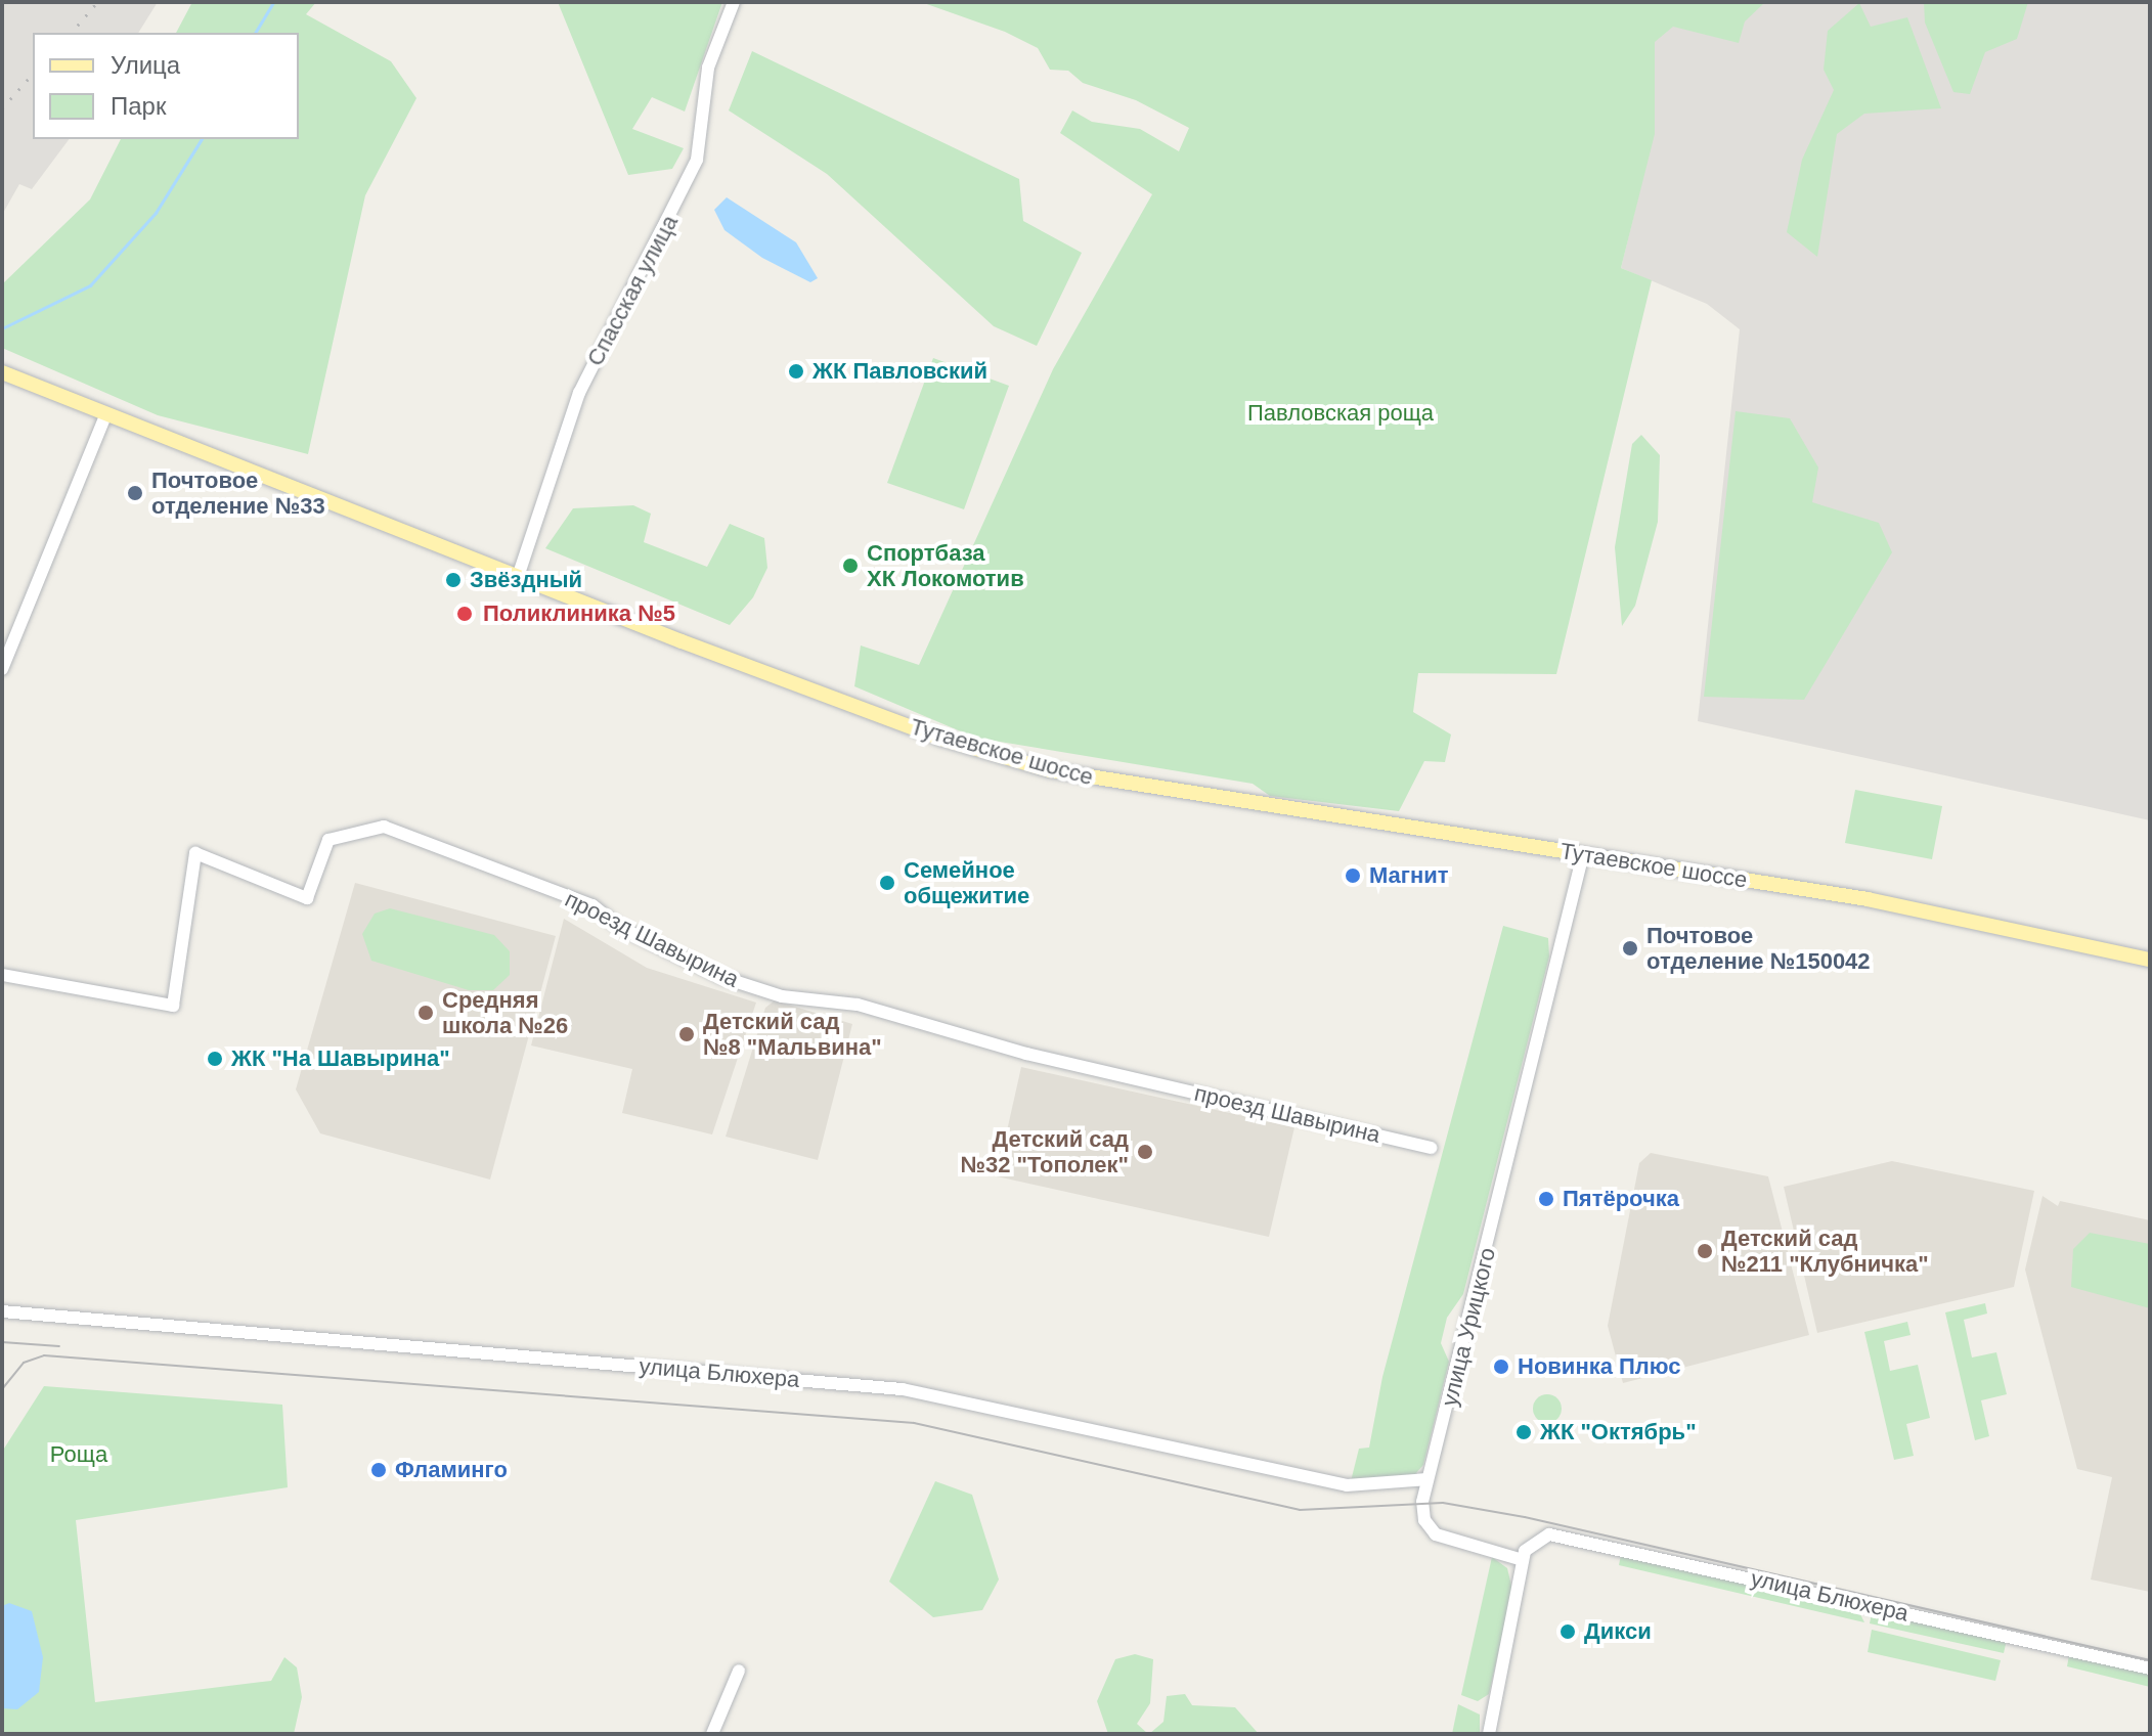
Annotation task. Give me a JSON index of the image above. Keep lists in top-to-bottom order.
{
  "streets": {
    "main road": ["Тутаевское шоссе"],
    "street": [
      "Спасская улица",
      "проезд Шавырина",
      "улица Урицкого",
      "улица Блюхера"
    ]
  },
  "crossings": [
    ["Спасская улица", "Тутаевское шоссе"],
    ["Тутаевское шоссе", "улица Урицкого"],
    ["улица Урицкого", "улица Блюхера"]
  ],
  "parks": ["Павловская роща", "Роща"],
  "places": [
    "ЖК Павловский",
    "Почтовое отделение №33",
    "Спортбаза ХК Локомотив",
    "Звёздный",
    "Поликлиника №5",
    "Магнит",
    "Семейное общежитие",
    "Почтовое отделение №150042",
    "Средняя школа №26",
    "Детский сад №8 \"Мальвина\"",
    "ЖК \"На Шавырина\"",
    "Детский сад №32 \"Тополек\"",
    "Пятёрочка",
    "Детский сад №211 \"Клубничка\"",
    "Новинка Плюс",
    "ЖК \"Октябрь\"",
    "Фламинго",
    "Дикси"
  ],
  "legend": ["Улица", "Парк"]
}
